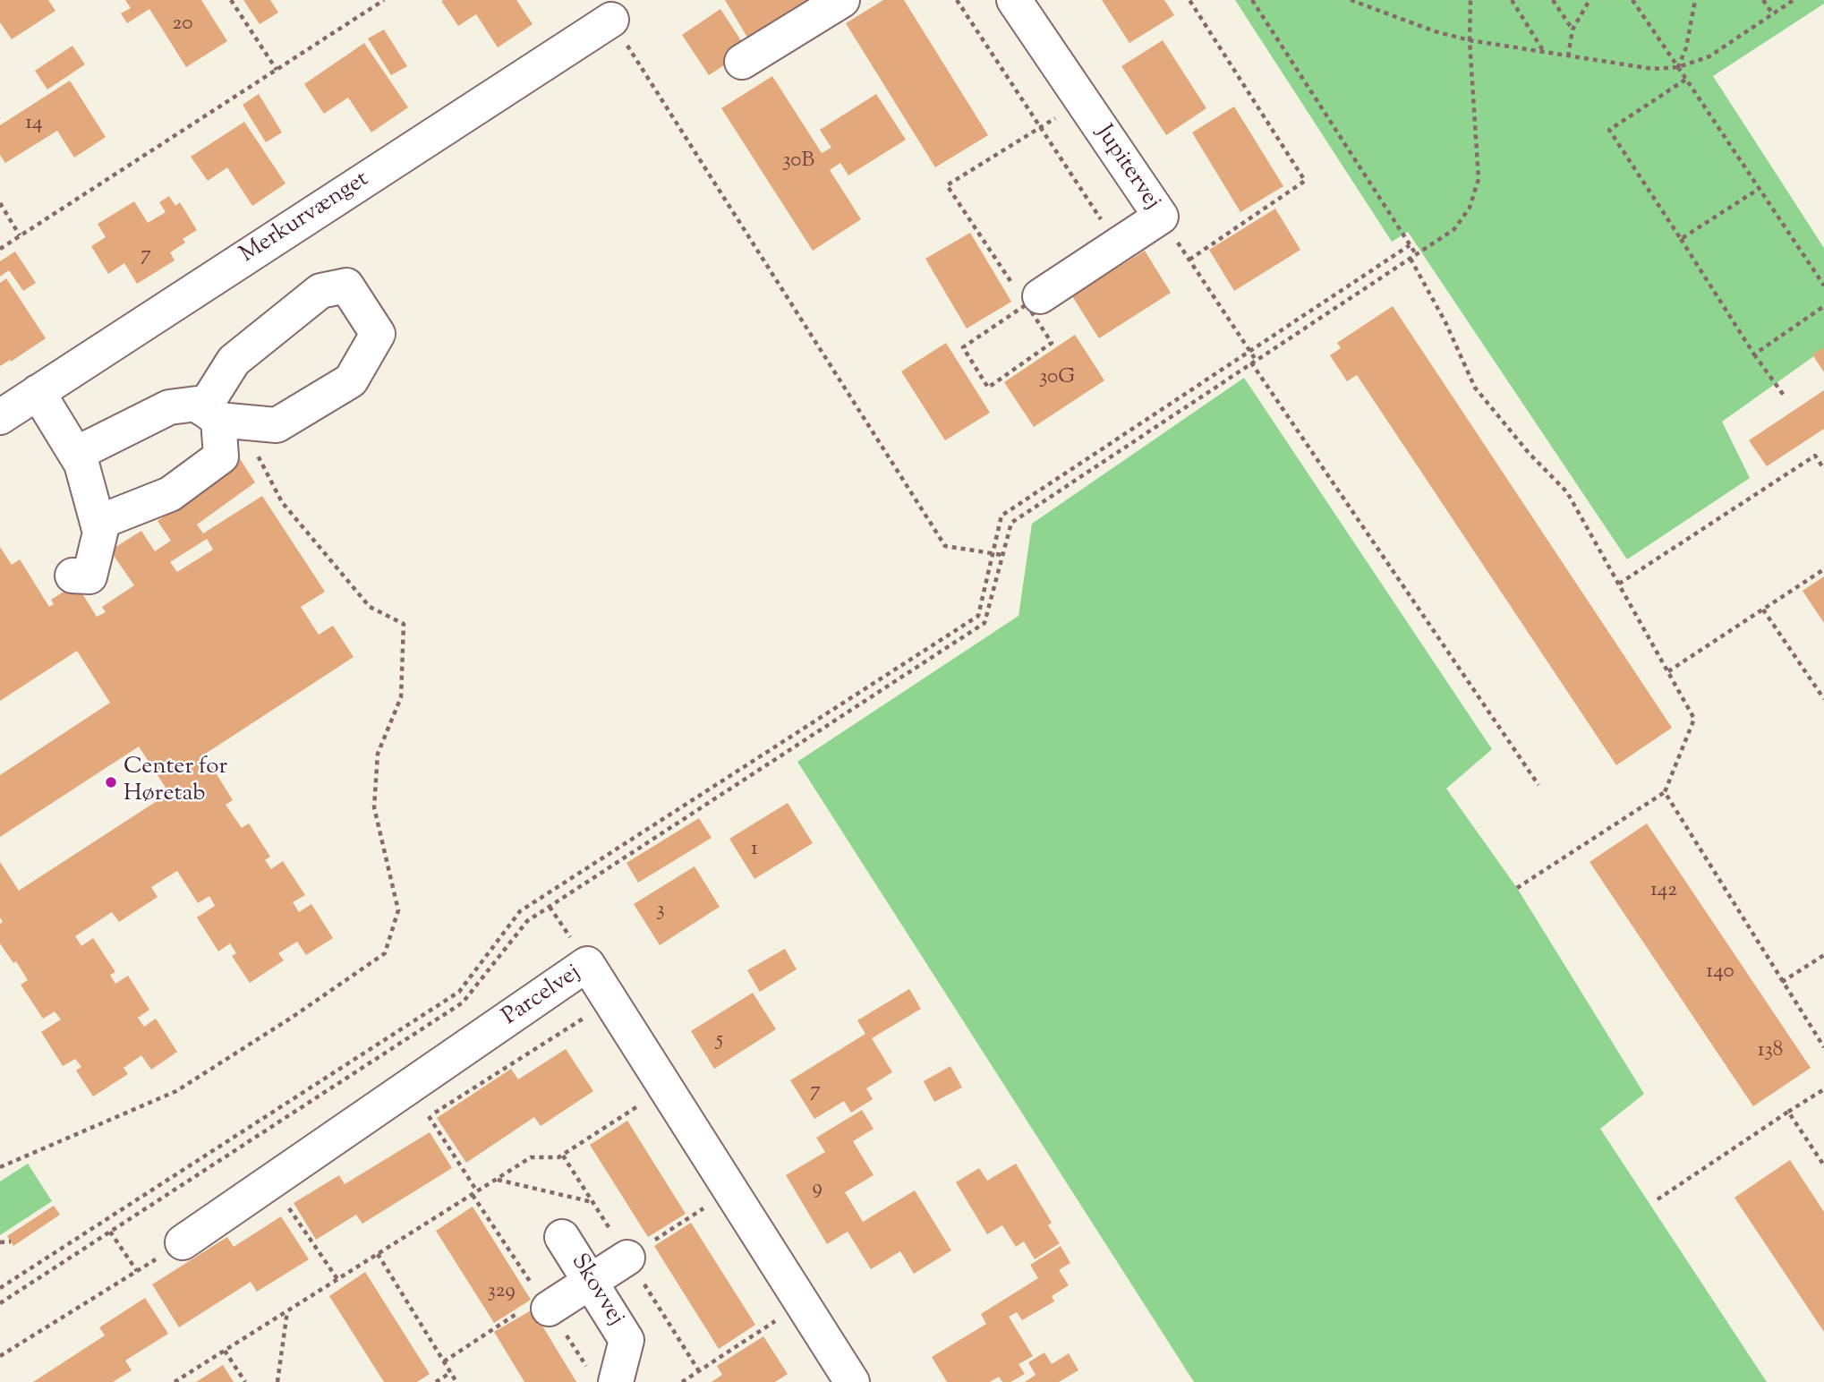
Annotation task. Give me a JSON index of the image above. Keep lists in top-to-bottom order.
{
  "streets": {
    "street": [
      "Jupitervej",
      "Merkurvænget",
      "Parcelvej",
      "Skovvej"
    ]
  },
  "places": ["Center for Høretab"],
  "house_numbers": [
    "20",
    "14",
    "30B",
    "7",
    "30G",
    "1",
    "142",
    "3",
    "140",
    "5",
    "138",
    "7",
    "9",
    "329"
  ]
}
